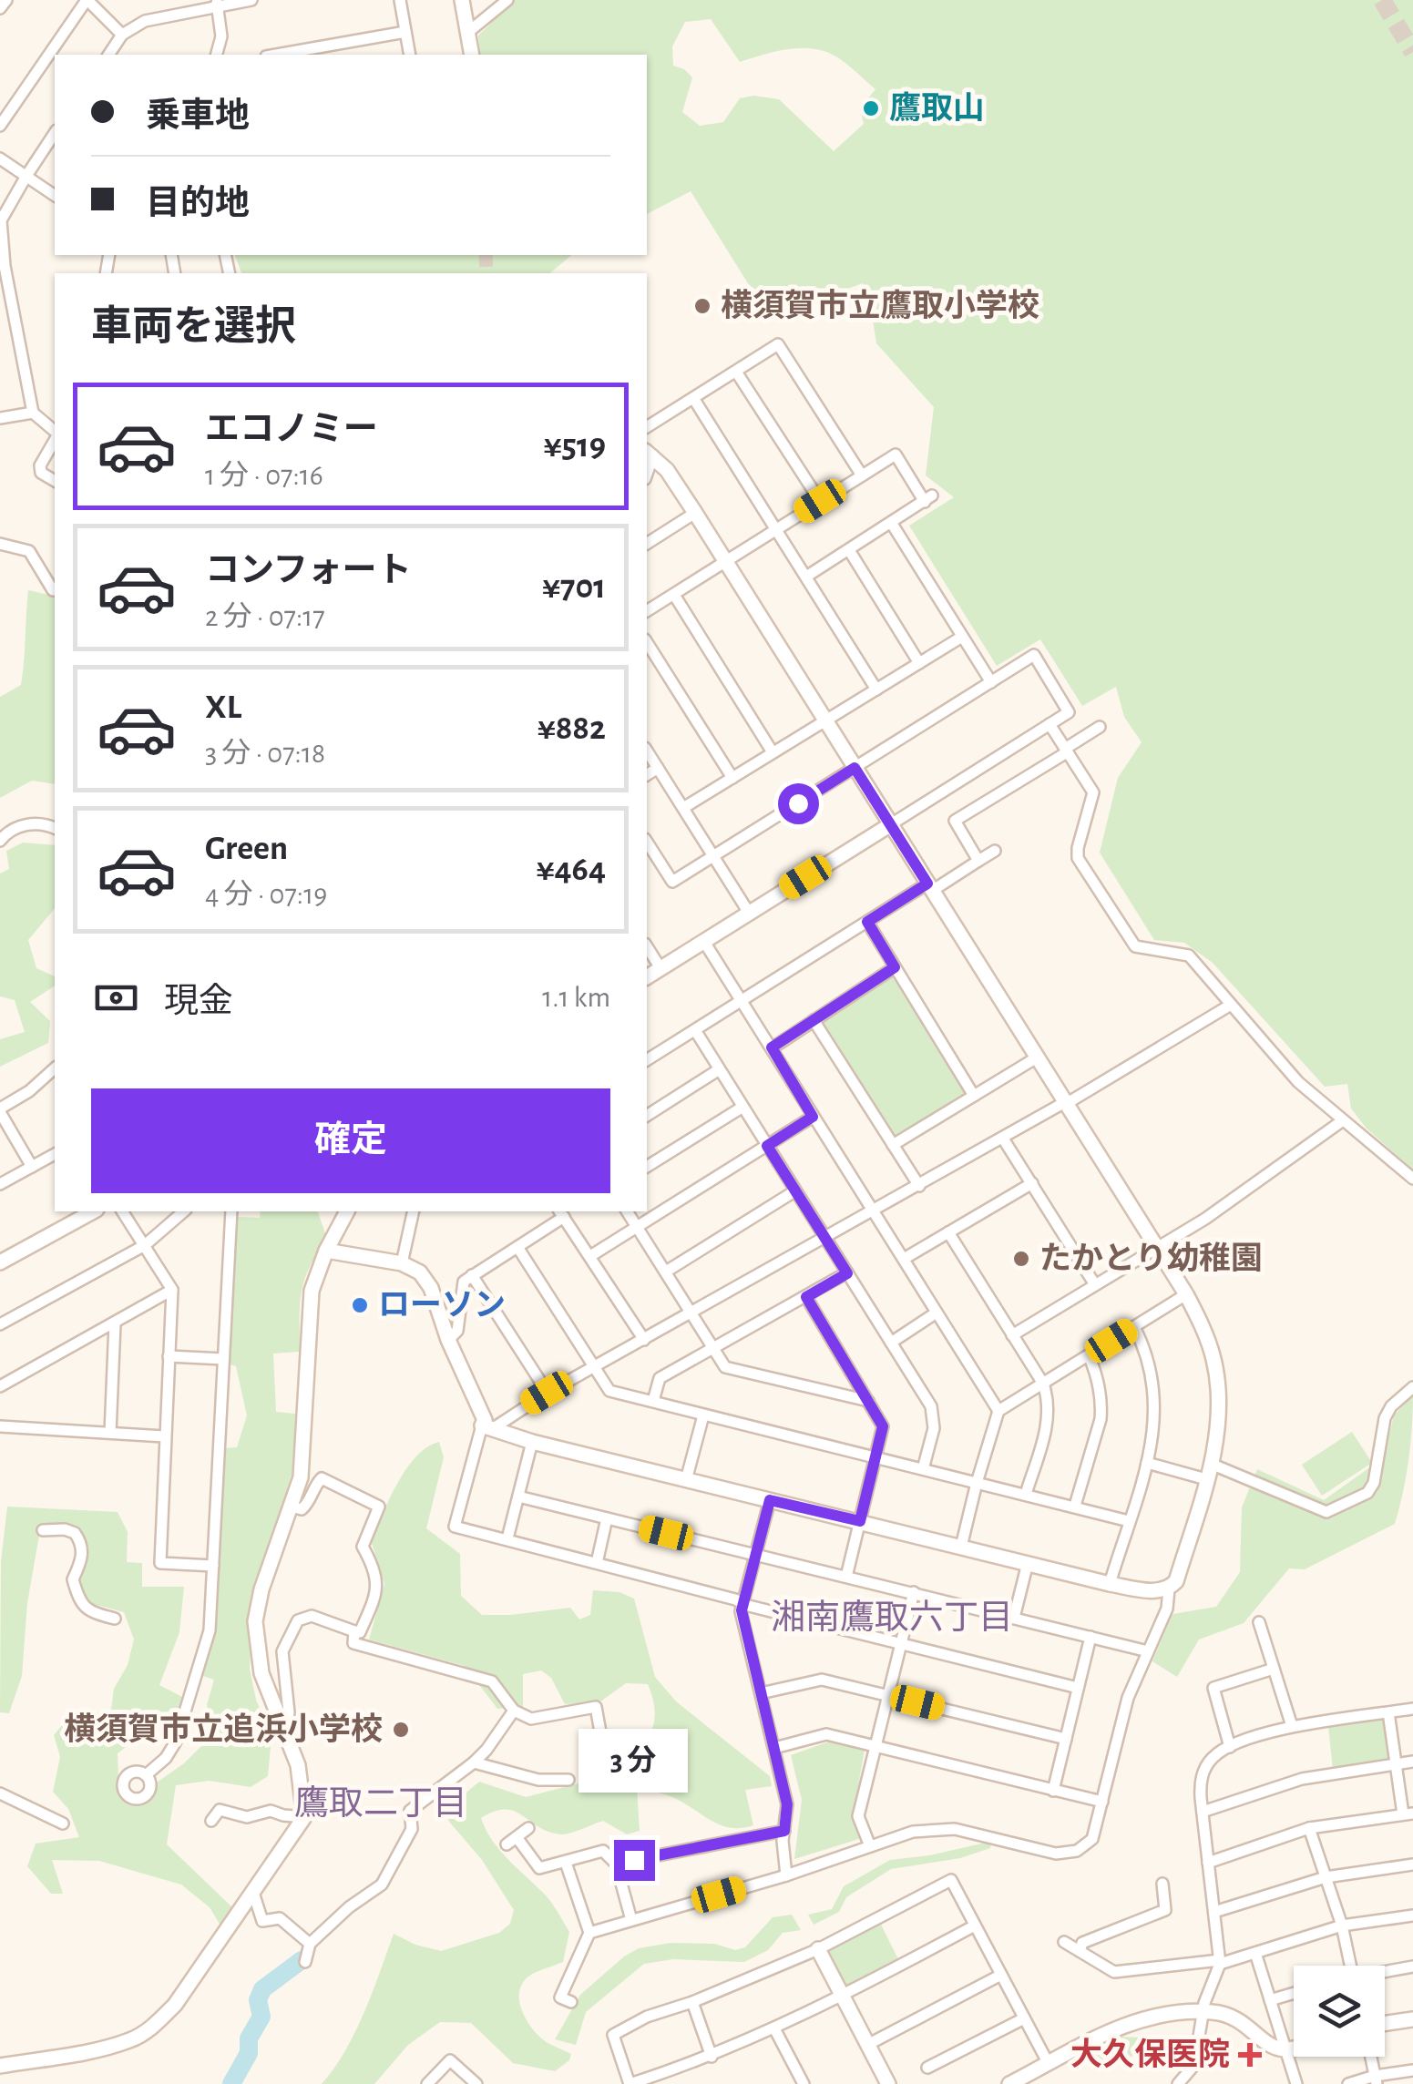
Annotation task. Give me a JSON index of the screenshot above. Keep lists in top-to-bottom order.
{
  "districts": ["湘南鷹取六丁目", "鷹取二丁目"],
  "places": {
    "other": [
      "鷹取山",
      "横須賀市立鷹取小学校",
      "たかとり幼稚園",
      "ローソン",
      "横須賀市立追浜小学校"
    ],
    "health": ["大久保医院"]
  },
  "page": {
    "banner": ["乗車地", "目的地"],
    "heading": "車両を選択",
    "list": [
      {
        "name": "エコノミー",
        "note": "1 分 · 07:16",
        "value": "¥519"
      },
      {
        "name": "コンフォート",
        "note": "2 分 · 07:17",
        "value": "¥701"
      },
      {
        "name": "XL",
        "note": "3 分 · 07:18",
        "value": "¥882"
      },
      {
        "name": "Green",
        "note": "4 分 · 07:19",
        "value": "¥464"
      }
    ],
    "pay": ["現金", "1.1 km"],
    "buttons": "確定",
    "bubble": "3 分"
  }
}
